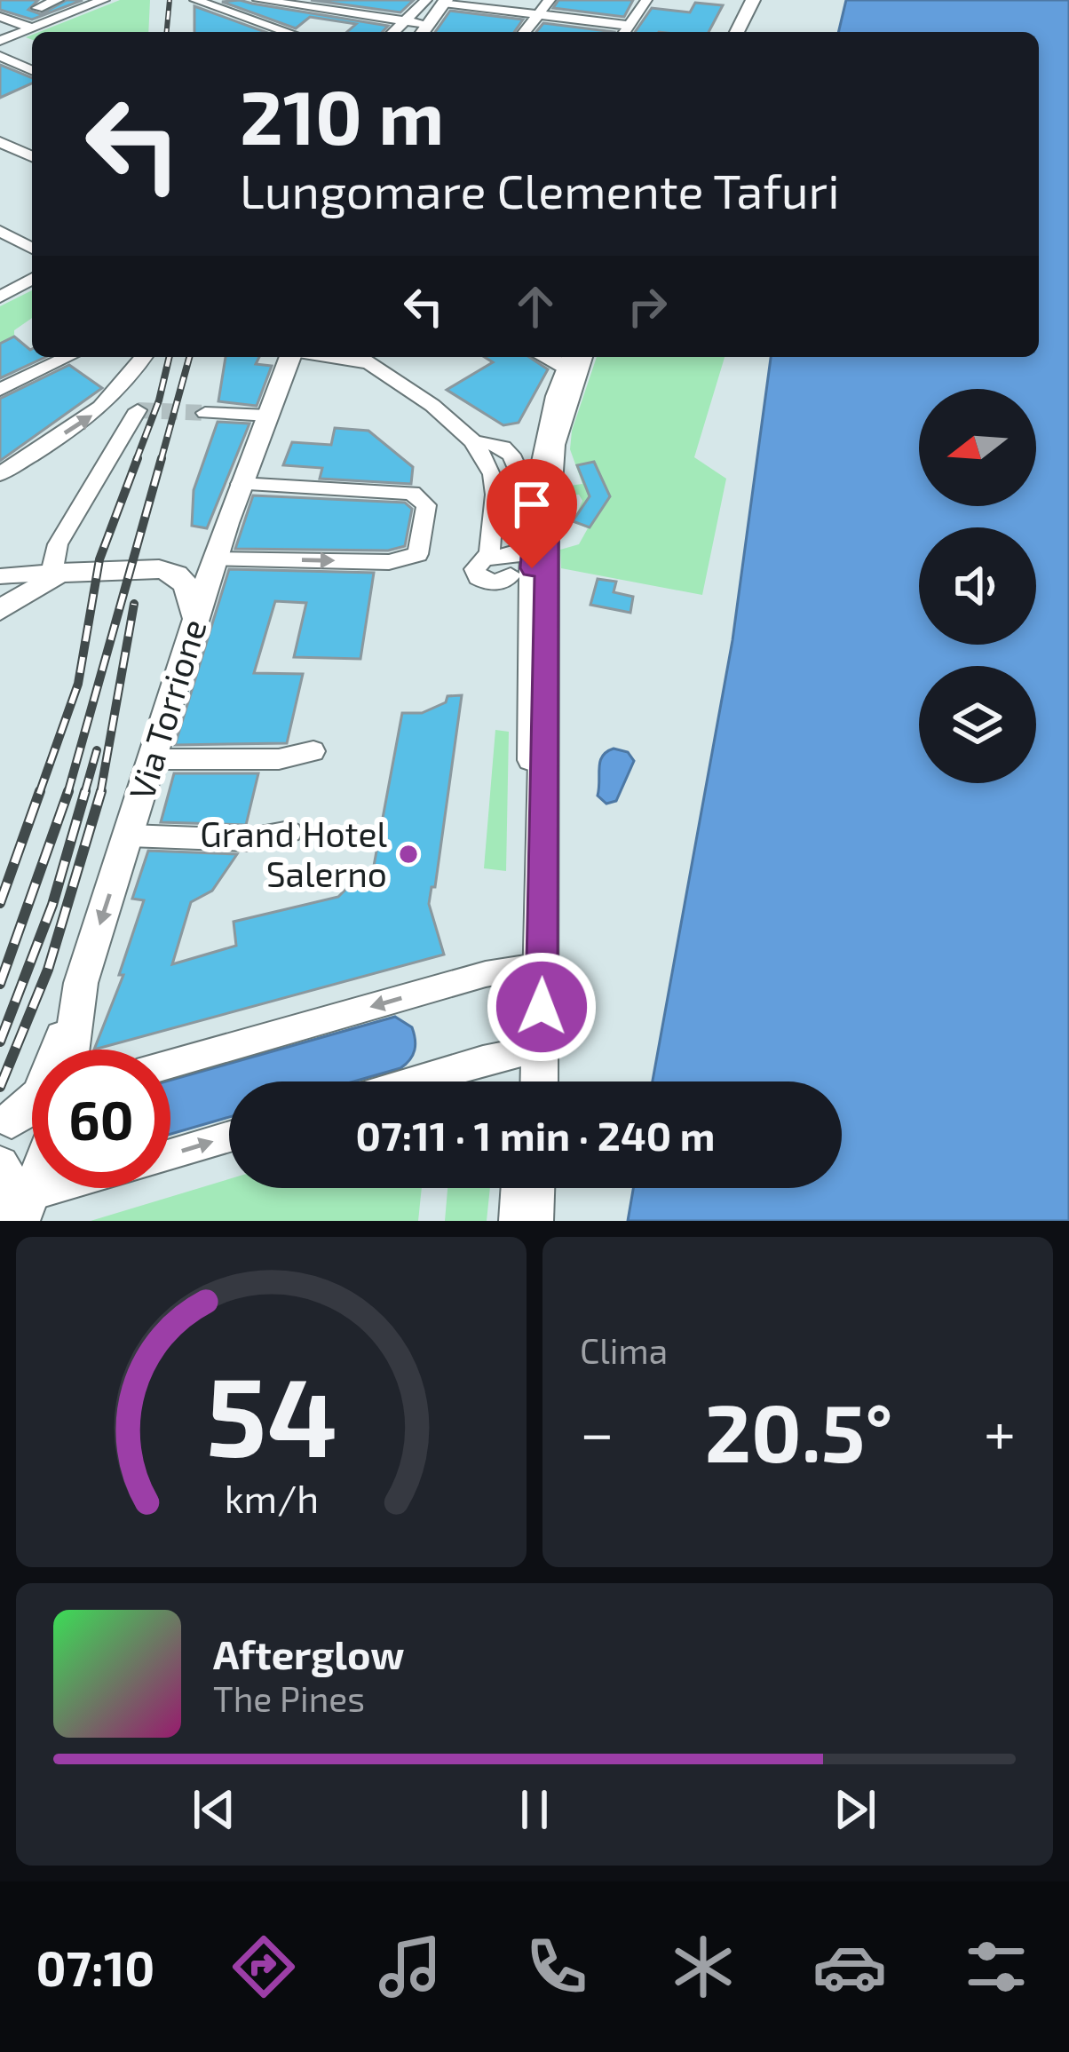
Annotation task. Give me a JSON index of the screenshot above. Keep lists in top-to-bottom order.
{
  "streets": {
    "main road": ["Via Torrione"]
  },
  "places": ["Grand Hotel Salerno"],
  "north": "left",
  "page": {
    "turn": ["210 m", "Lungomare Clemente Tafuri"],
    "limit": "60",
    "trip": "07:11 · 1 min · 240 m",
    "tile": "Clima",
    "heat": ["−", "20.5°", "+"],
    "song": ["Afterglow", "The Pines"],
    "tabs": "07:10",
    "gauge": ["54", "km/h"]
  }
}
